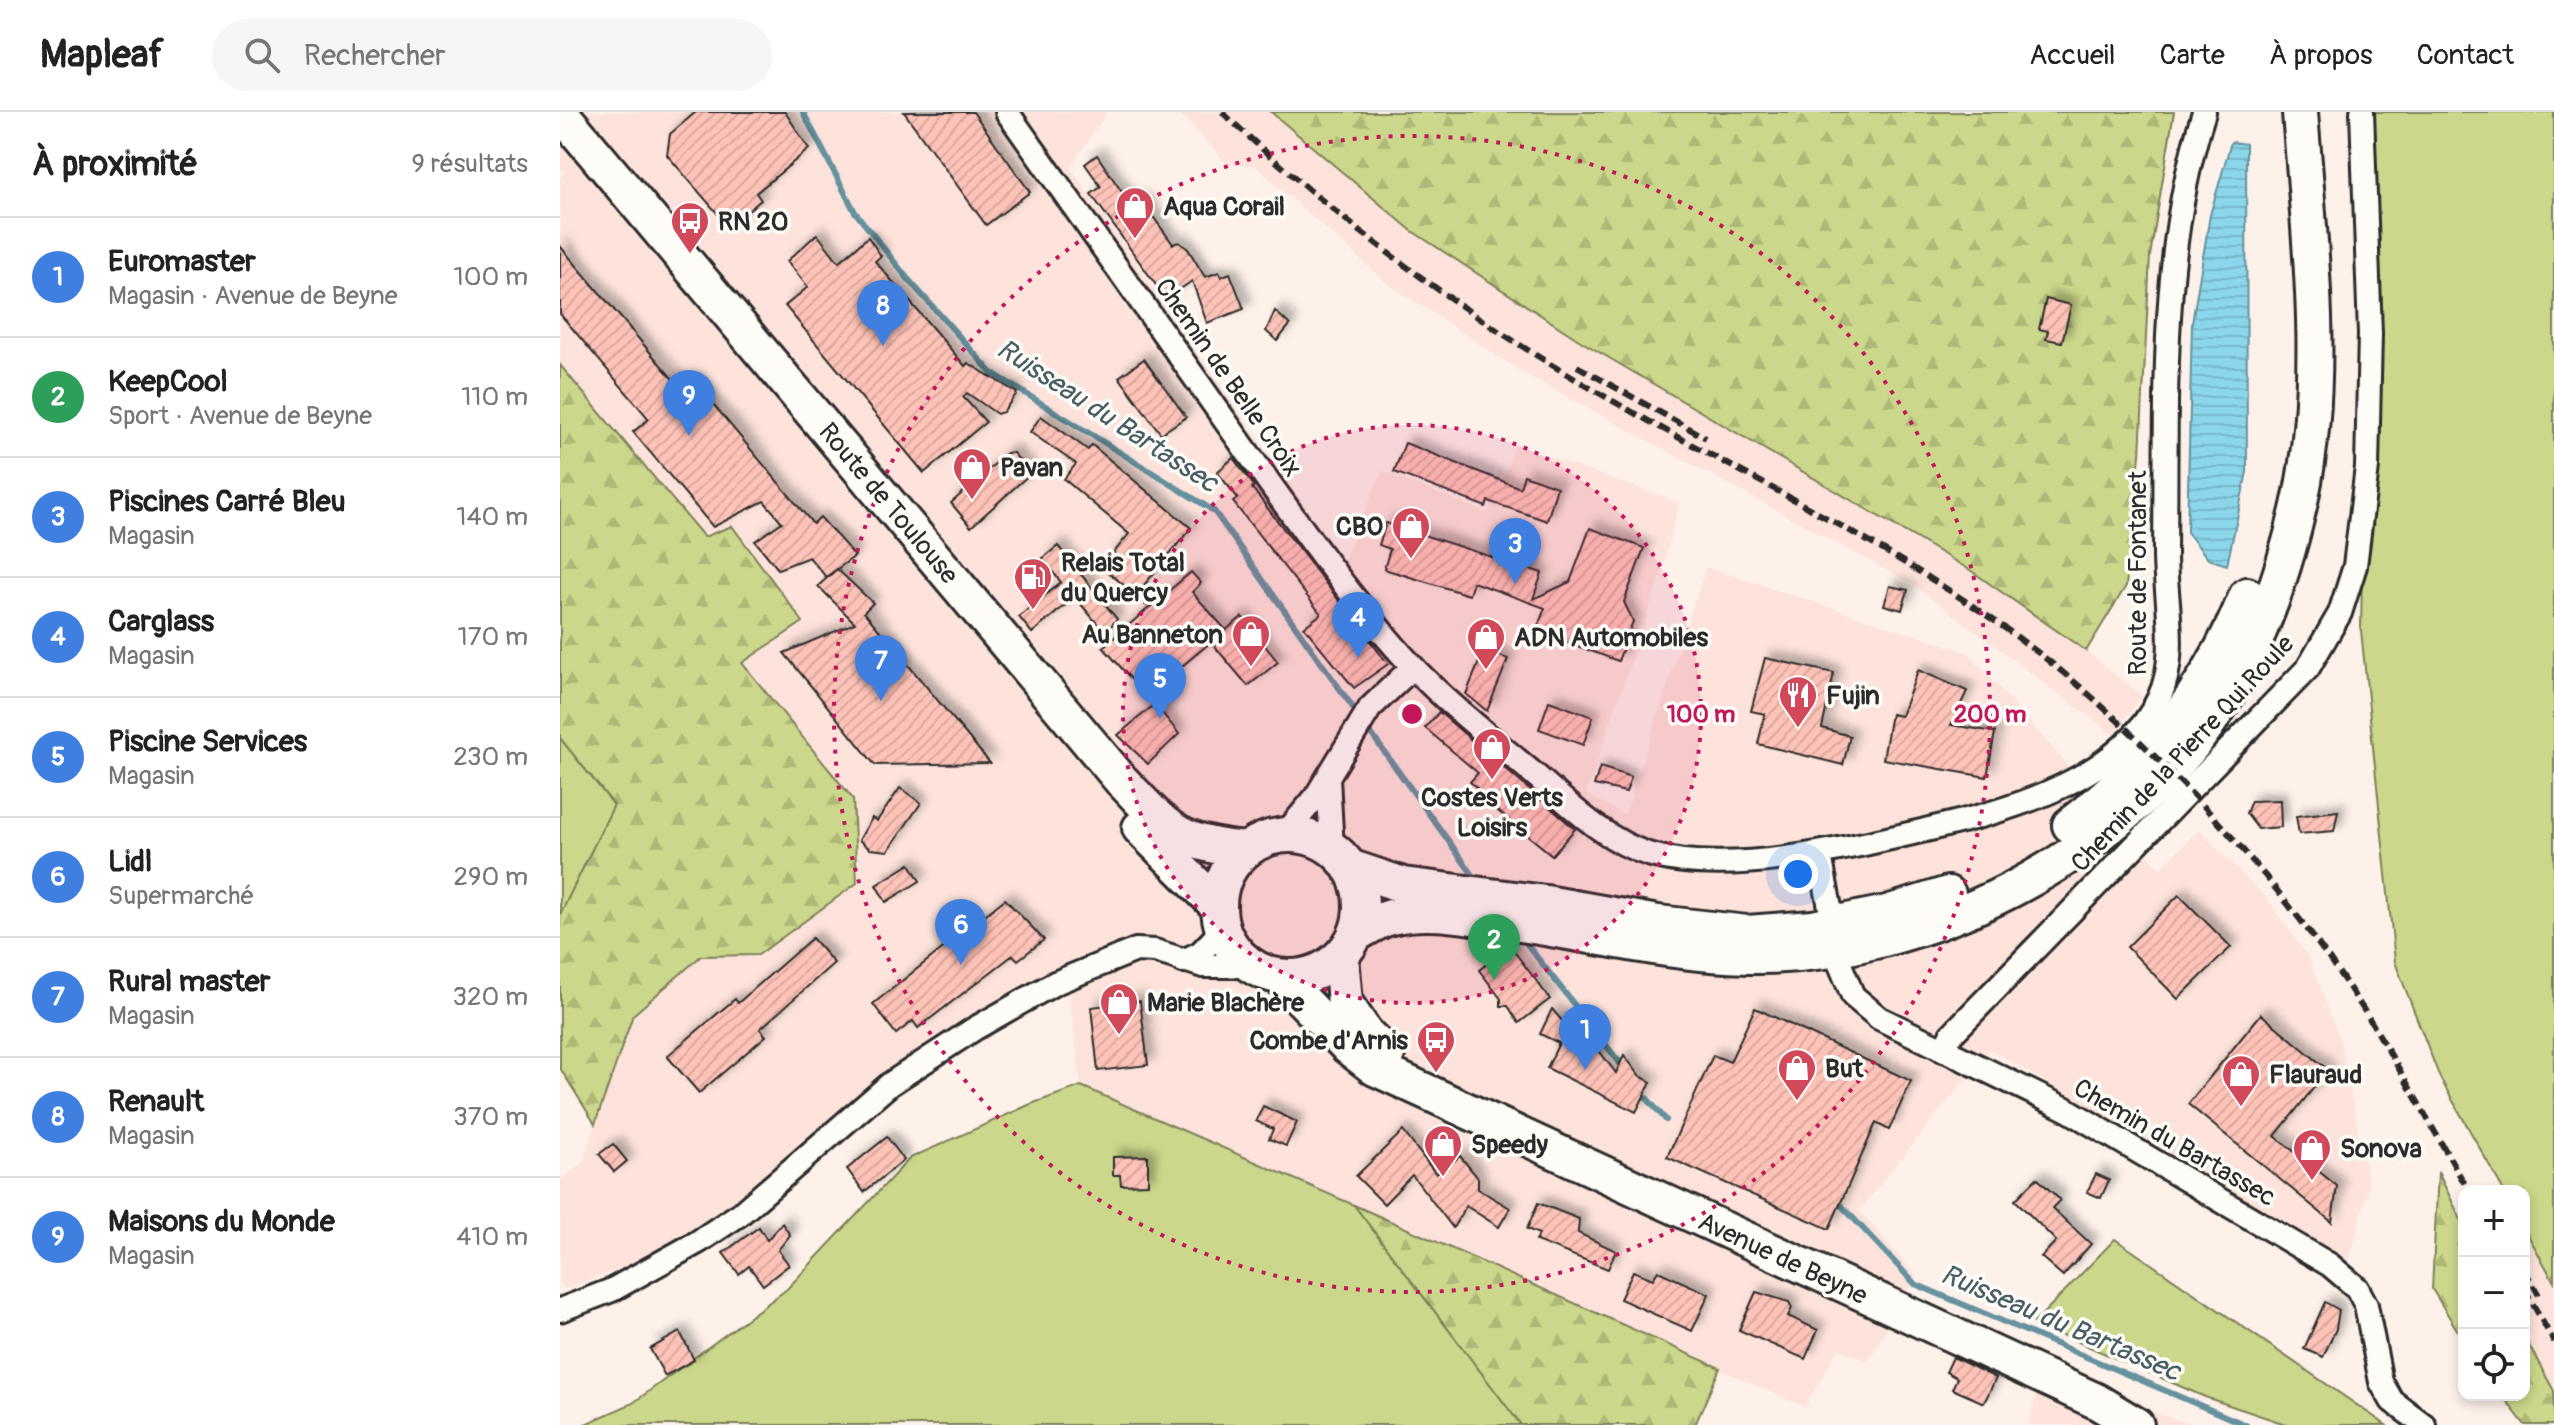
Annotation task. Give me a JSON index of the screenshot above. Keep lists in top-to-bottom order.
{
  "streets": {
    "main road": ["Route de Toulouse", "Avenue de Beyne"],
    "street": [
      "Chemin de Belle Croix",
      "Route de Fontanet",
      "Chemin de la Pierre Qui Roule",
      "Chemin du Bartassec"
    ]
  },
  "crossings": [
    ["Chemin de Belle Croix", "Route de Fontanet"],
    ["Route de Toulouse", "Avenue de Beyne"],
    ["Chemin de la Pierre Qui Roule", "Chemin du Bartassec"]
  ],
  "water": ["Ruisseau du Bartassec"],
  "places": {
    "shop": [
      "Aqua Corail",
      "Pavan",
      "CBO",
      "Au Banneton",
      "ADN Automobiles",
      "Costes Verts Loisirs",
      "Marie Blachère",
      "But",
      "Flauraud",
      "Speedy",
      "Sonova"
    ],
    "bus stop": ["RN 20", "Combe d'Arnis"],
    "fuel station": ["Relais Total du Quercy"],
    "restaurant": ["Fujin"]
  },
  "page": {
    "header": "Mapleaf",
    "search": "Rechercher",
    "nav": [
      "Accueil",
      "Carte",
      "À propos",
      "Contact"
    ],
    "heading": ["À proximité", "9 résultats"],
    "list": [
      {
        "mark": "1",
        "name": "Euromaster",
        "note": "Magasin · Avenue de Beyne",
        "value": "100 m"
      },
      {
        "mark": "2",
        "name": "KeepCool",
        "note": "Sport · Avenue de Beyne",
        "value": "110 m"
      },
      {
        "mark": "3",
        "name": "Piscines Carré Bleu",
        "note": "Magasin",
        "value": "140 m"
      },
      {
        "mark": "4",
        "name": "Carglass",
        "note": "Magasin",
        "value": "170 m"
      },
      {
        "mark": "5",
        "name": "Piscine Services",
        "note": "Magasin",
        "value": "230 m"
      },
      {
        "mark": "6",
        "name": "Lidl",
        "note": "Supermarché",
        "value": "290 m"
      },
      {
        "mark": "7",
        "name": "Rural master",
        "note": "Magasin",
        "value": "320 m"
      },
      {
        "mark": "8",
        "name": "Renault",
        "note": "Magasin",
        "value": "370 m"
      },
      {
        "mark": "9",
        "name": "Maisons du Monde",
        "note": "Magasin",
        "value": "410 m"
      }
    ],
    "pins": [
      "8",
      "9",
      "3",
      "4",
      "7",
      "5",
      "6",
      "2",
      "1"
    ],
    "map_buttons": ["+", "−"]
  },
  "rings": ["100 m", "200 m"]
}
